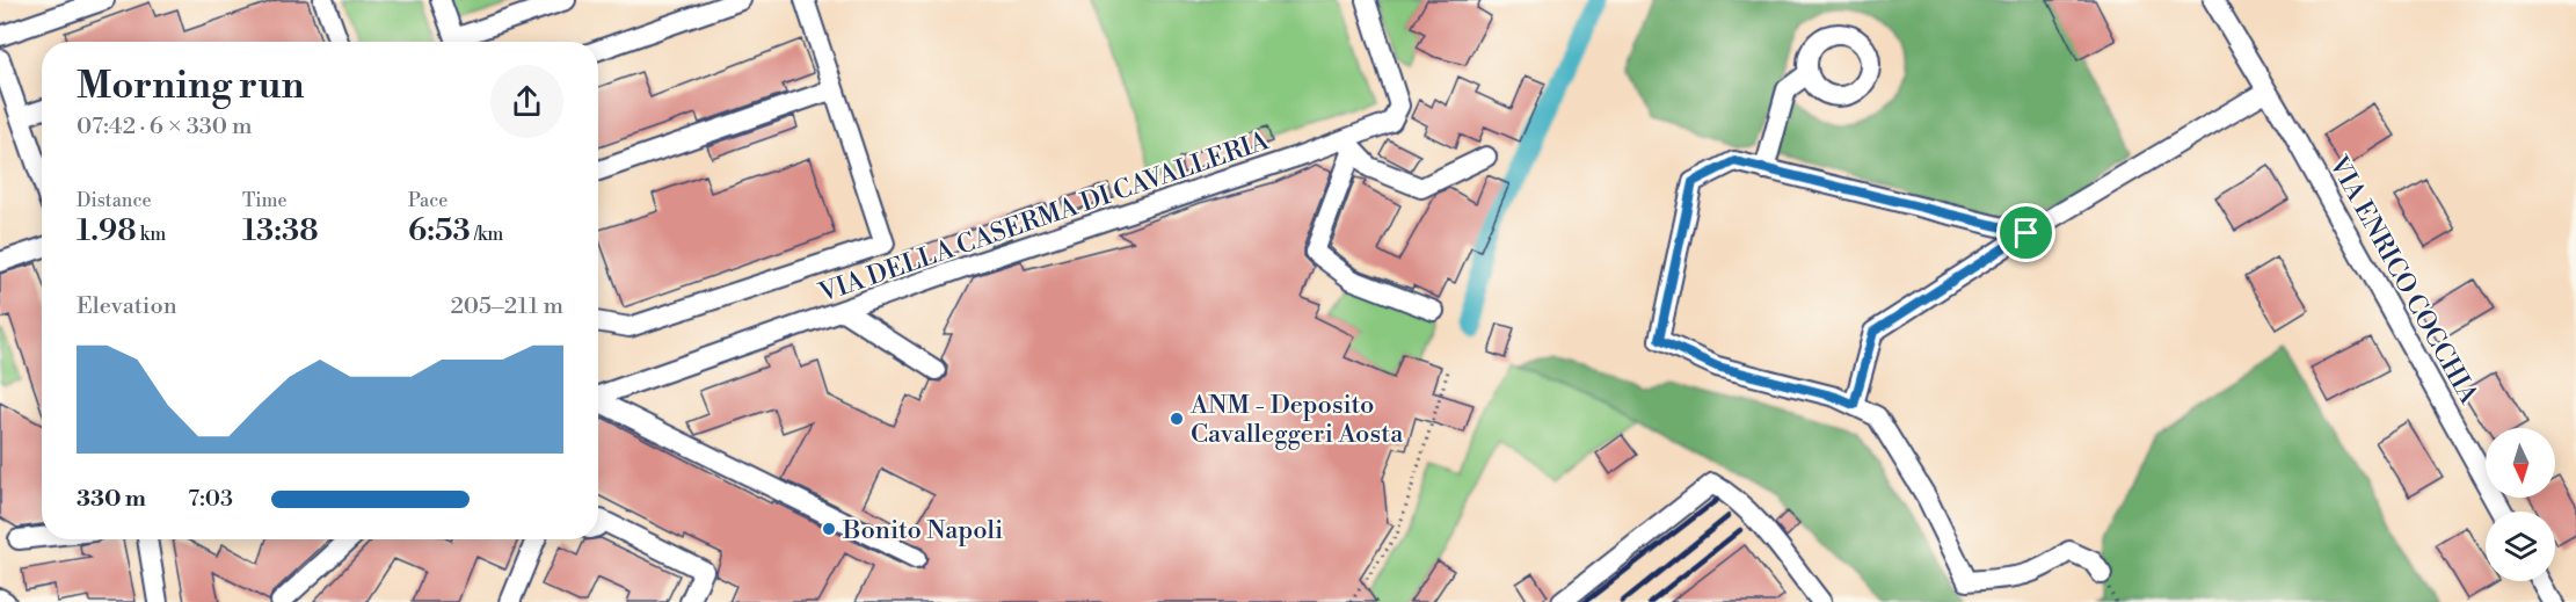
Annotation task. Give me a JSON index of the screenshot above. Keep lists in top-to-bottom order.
{
  "streets": {
    "street": ["VIA DELLA CASERMA DI CAVALLERIA", "VIA ENRICO COCCHIA"]
  },
  "places": ["ANM - Deposito Cavalleggeri Aosta", "Bonito Napoli"],
  "north": "bottom",
  "page": {
    "heading": ["Morning run", "07:42 · 6 × 330 m"],
    "stats": [
      ["Distance", "1.98 km"],
      ["Time", "13:38"],
      ["Pace", "6:53 /km"]
    ],
    "chart": ["Elevation", "205–211 m"],
    "list": [
      {
        "name": "330 m",
        "note": "7:03"
      }
    ]
  }
}
